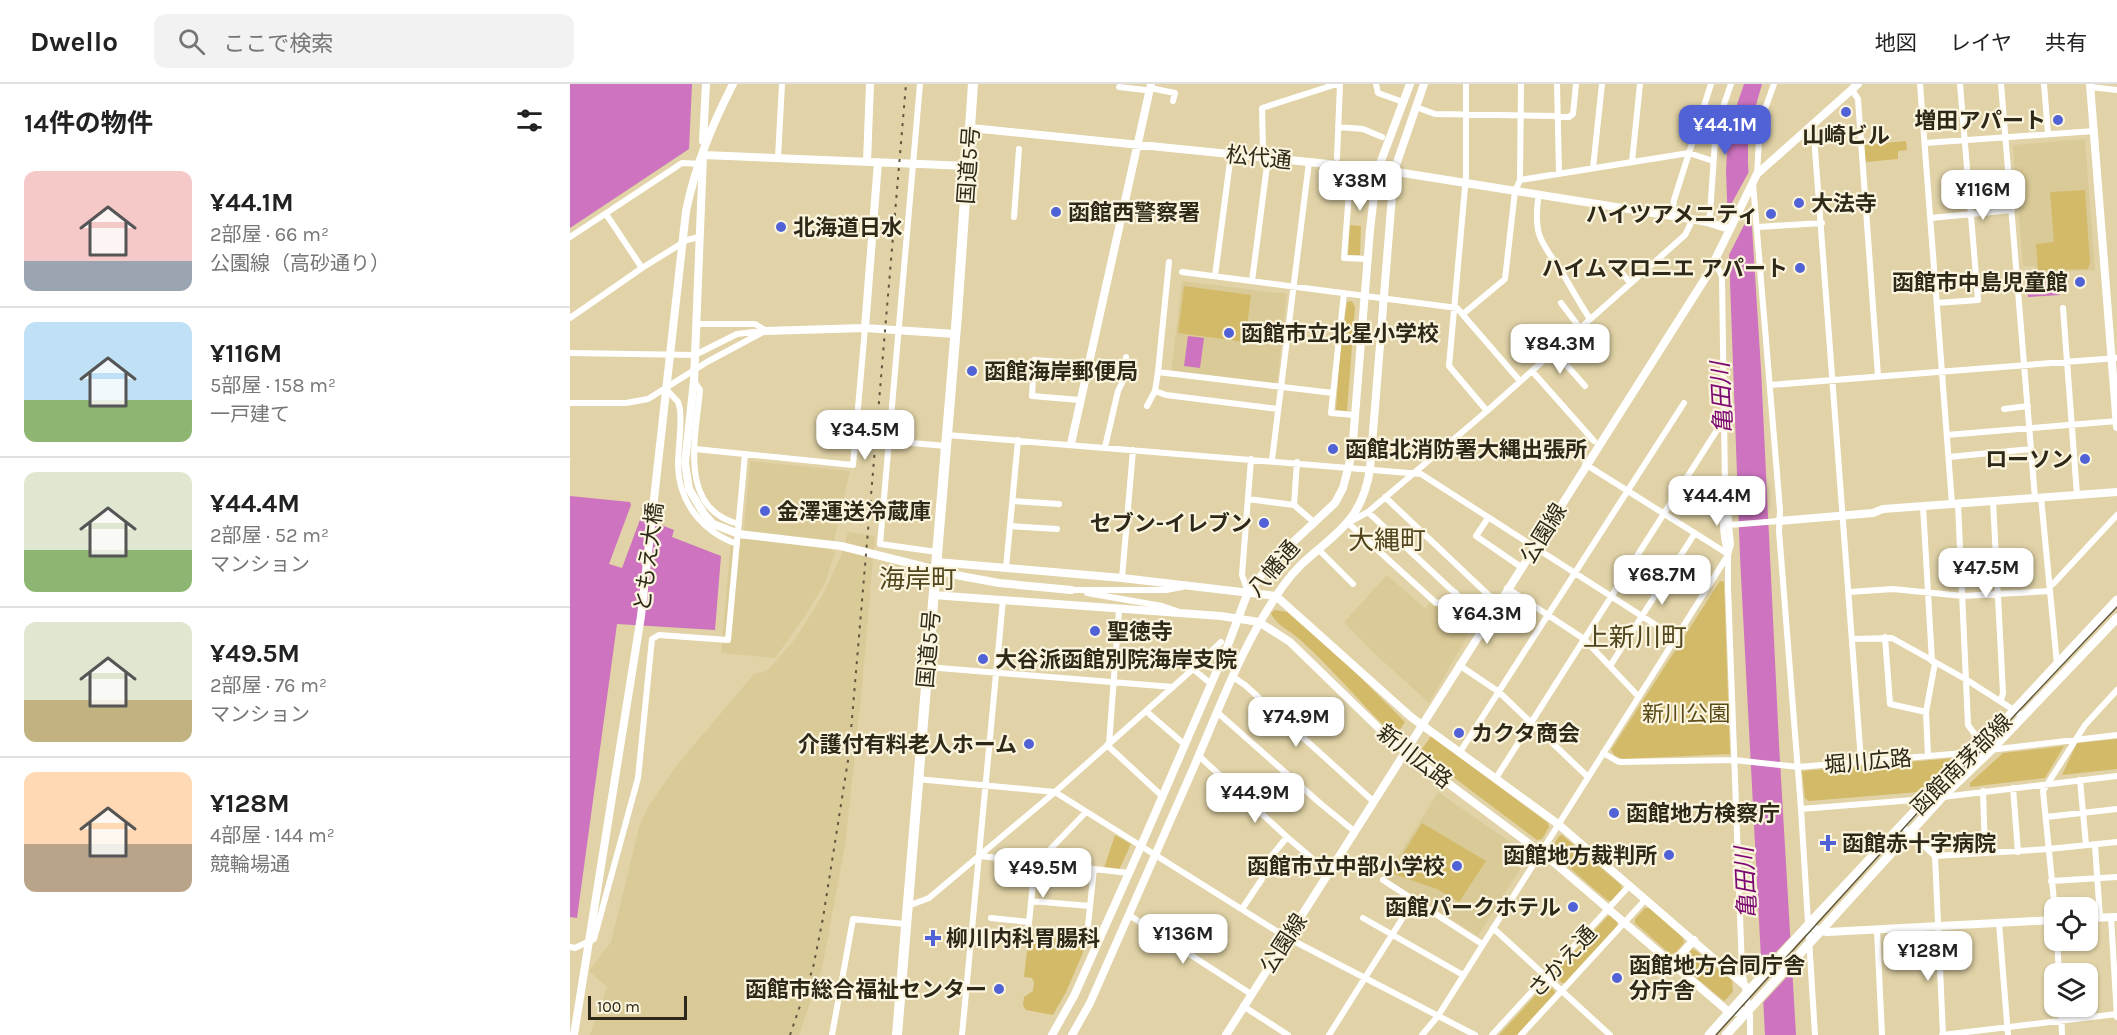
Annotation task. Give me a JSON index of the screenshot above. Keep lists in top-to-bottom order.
{
  "streets": {
    "highway": ["国道5号"],
    "main road": ["函館南茅部線"],
    "street": [
      "松代通",
      "公園線",
      "ともえ大橋",
      "八幡通",
      "新川広路",
      "堀川広路",
      "さかえ通"
    ]
  },
  "crossings": [
    ["松代通", "国道5号"],
    ["松代通", "公園線"],
    ["松代通", "八幡通"],
    ["国道5号", "新川広路"],
    ["公園線", "新川広路"],
    ["八幡通", "新川広路"],
    ["新川広路", "函館南茅部線"],
    ["新川広路", "さかえ通"],
    ["堀川広路", "函館南茅部線"]
  ],
  "districts": ["大縄町", "海岸町", "上新川町"],
  "water": ["亀田川"],
  "parks": ["新川公園"],
  "places": {
    "other": [
      "山崎ビル",
      "増田アパート",
      "大法寺",
      "函館西警察署",
      "ハイツアメニティ",
      "北海道日水",
      "ハイムマロニエ アパート",
      "函館市中島児童館",
      "函館市立北星小学校",
      "函館海岸郵便局",
      "函館北消防署大縄出張所",
      "ローソン",
      "金澤運送冷蔵庫",
      "セブン-イレブン",
      "聖徳寺",
      "大谷派函館別院海岸支院",
      "カクタ商会",
      "介護付有料老人ホーム",
      "函館地方検察庁",
      "函館地方裁判所",
      "函館市立中部小学校",
      "函館パークホテル",
      "函館地方合同庁舎 分庁舎",
      "函館市総合福祉センター"
    ],
    "health": ["函館赤十字病院", "柳川内科胃腸科"]
  },
  "scale_bar": "100 m",
  "page": {
    "header": "Dwello",
    "search": "ここで検索",
    "nav": ["地図", "レイヤ", "共有"],
    "heading": "14件の物件",
    "price": [
      "¥44.1M",
      "¥38M",
      "¥116M",
      "¥84.3M",
      "¥34.5M",
      "¥44.4M",
      "¥47.5M",
      "¥68.7M",
      "¥64.3M",
      "¥74.9M",
      "¥44.9M",
      "¥49.5M",
      "¥136M",
      "¥128M"
    ],
    "list": [
      {
        "name": "¥44.1M",
        "note": "2部屋 · 66 m² · 公園線（高砂通り）"
      },
      {
        "name": "¥116M",
        "note": "5部屋 · 158 m² · 一戸建て"
      },
      {
        "name": "¥44.4M",
        "note": "2部屋 · 52 m² · マンション"
      },
      {
        "name": "¥49.5M",
        "note": "2部屋 · 76 m² · マンション"
      },
      {
        "name": "¥128M",
        "note": "4部屋 · 144 m² · 競輪場通"
      }
    ],
    "scale": "100 m"
  }
}
